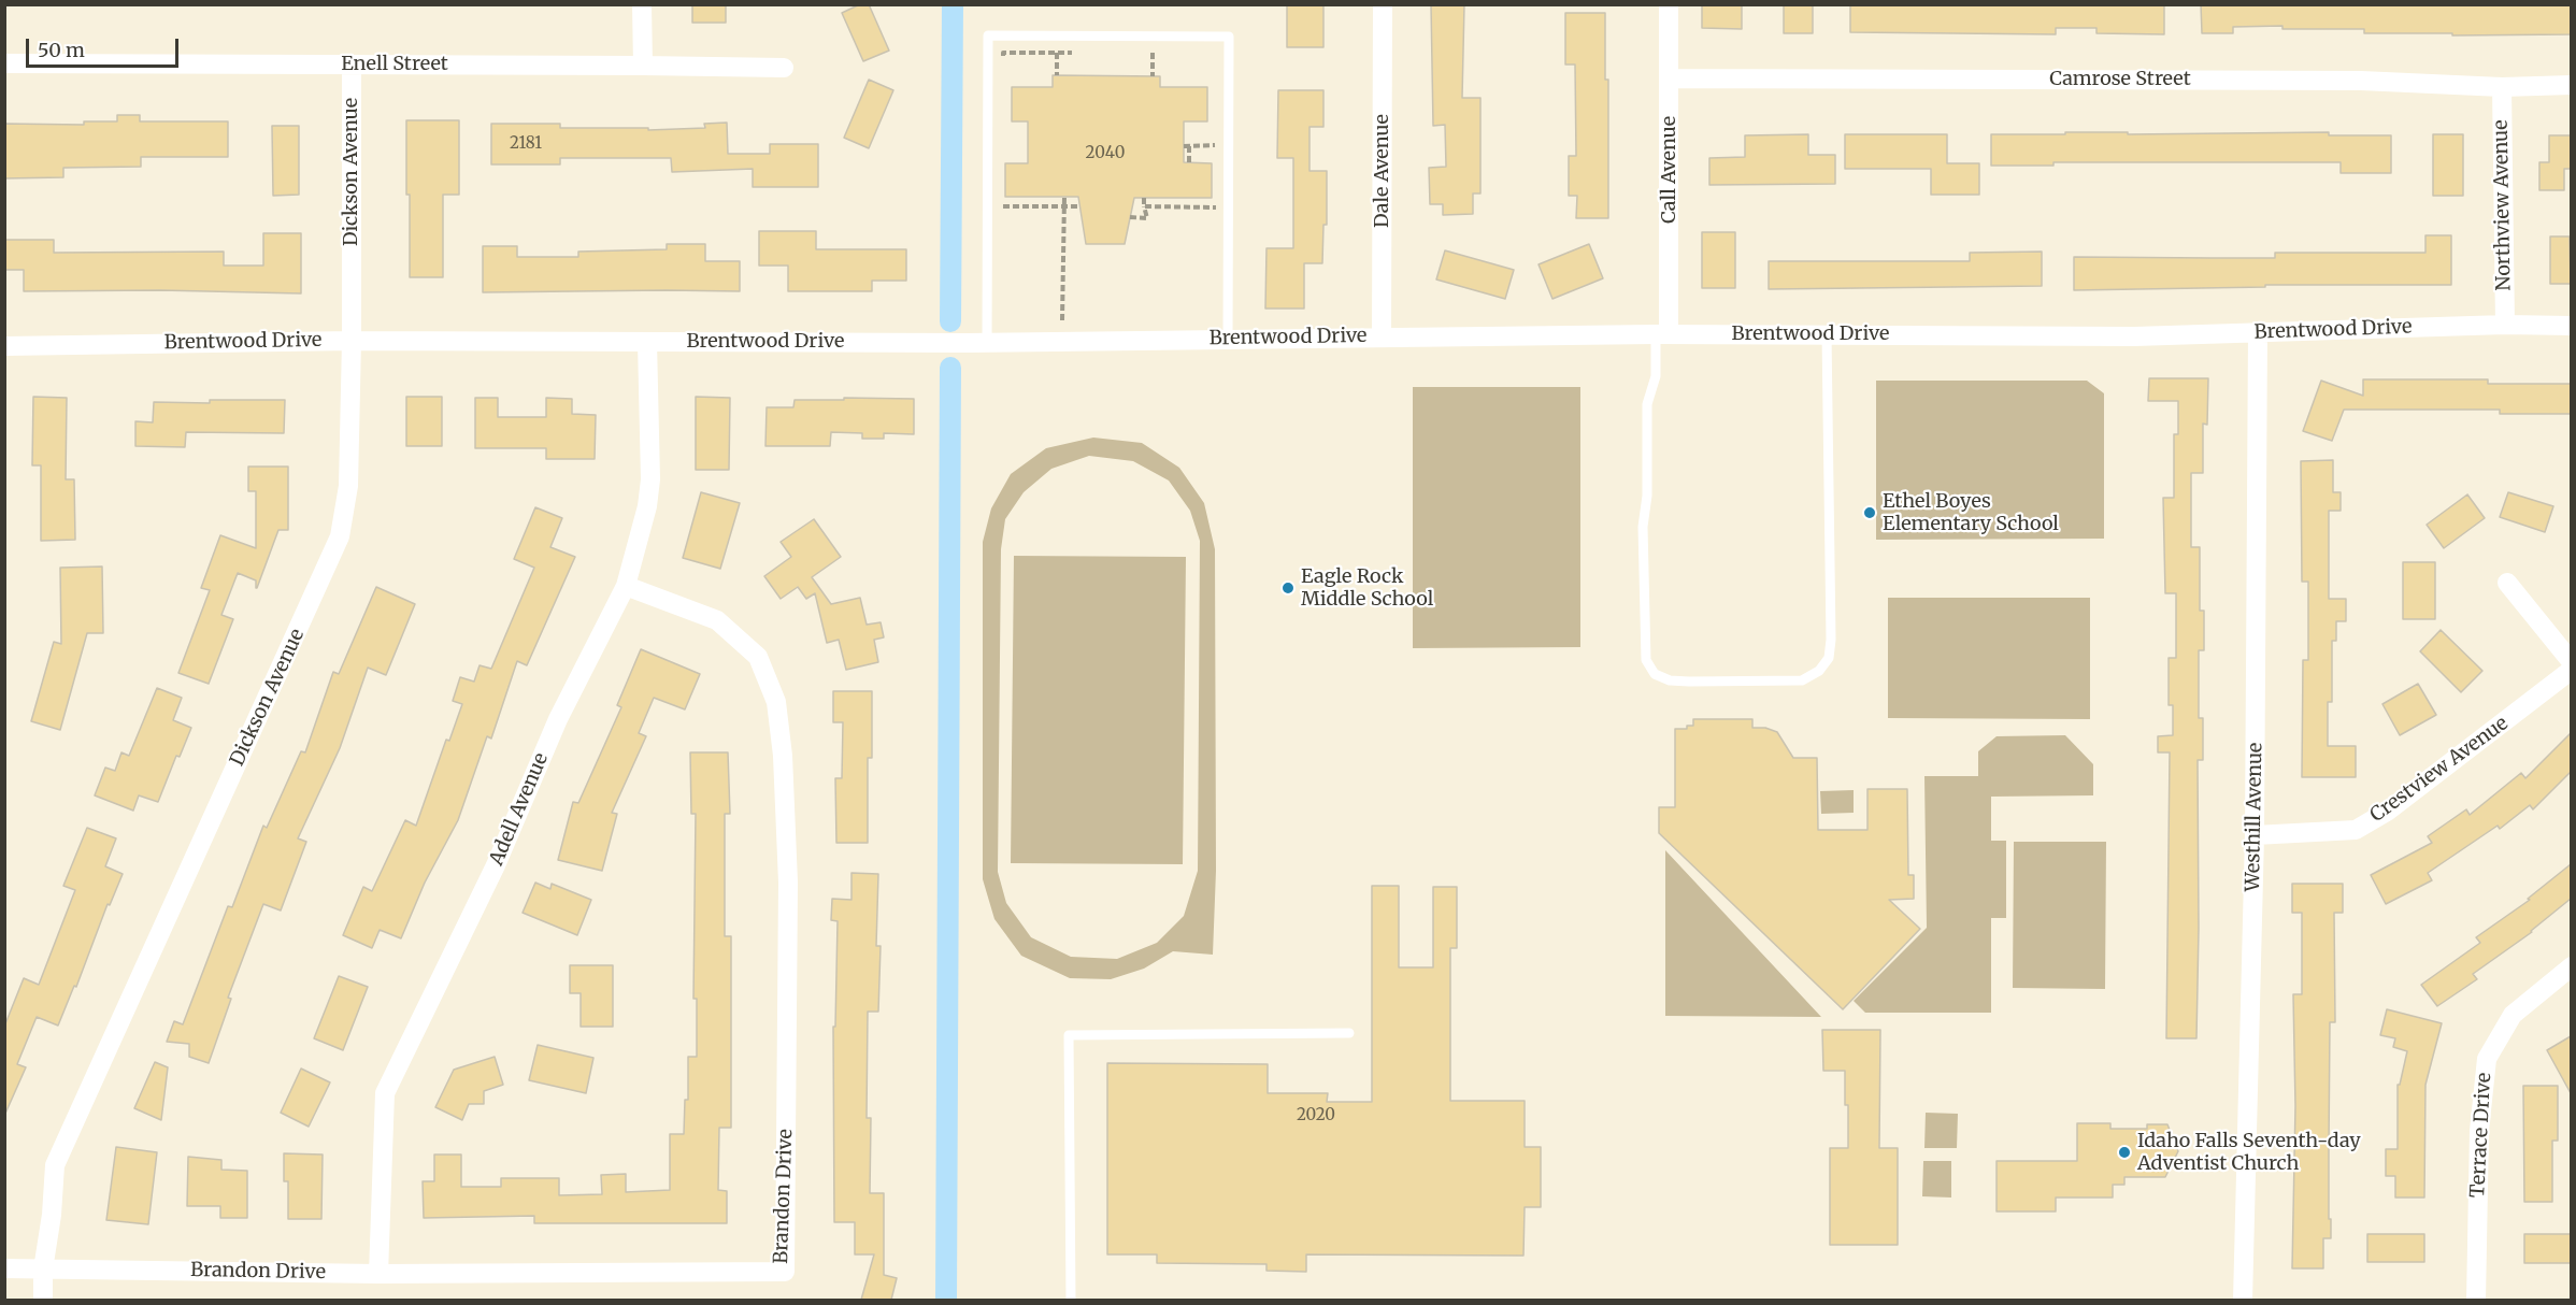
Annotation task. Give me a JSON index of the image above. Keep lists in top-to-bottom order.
{
  "streets": {
    "street": [
      "Enell Street",
      "Camrose Street",
      "Call Avenue",
      "Dale Avenue",
      "Dickson Avenue",
      "Northview Avenue",
      "Brentwood Drive",
      "Crestview Avenue",
      "Adell Avenue",
      "Westhill Avenue",
      "Terrace Drive",
      "Brandon Drive"
    ]
  },
  "crossings": [
    ["Enell Street", "Dickson Avenue"],
    ["Camrose Street", "Call Avenue"],
    ["Camrose Street", "Northview Avenue"],
    ["Call Avenue", "Brentwood Drive"],
    ["Dale Avenue", "Brentwood Drive"],
    ["Dickson Avenue", "Brentwood Drive"],
    ["Dickson Avenue", "Brandon Drive"],
    ["Northview Avenue", "Brentwood Drive"],
    ["Brentwood Drive", "Adell Avenue"],
    ["Brentwood Drive", "Westhill Avenue"],
    ["Crestview Avenue", "Westhill Avenue"],
    ["Adell Avenue", "Brandon Drive"]
  ],
  "places": ["Ethel Boyes Elementary School", "Eagle Rock Middle School", "Idaho Falls Seventh-day Adventist Church"],
  "house_numbers": ["2181", "2040", "2020"],
  "scale_bar": "50 m"
}
